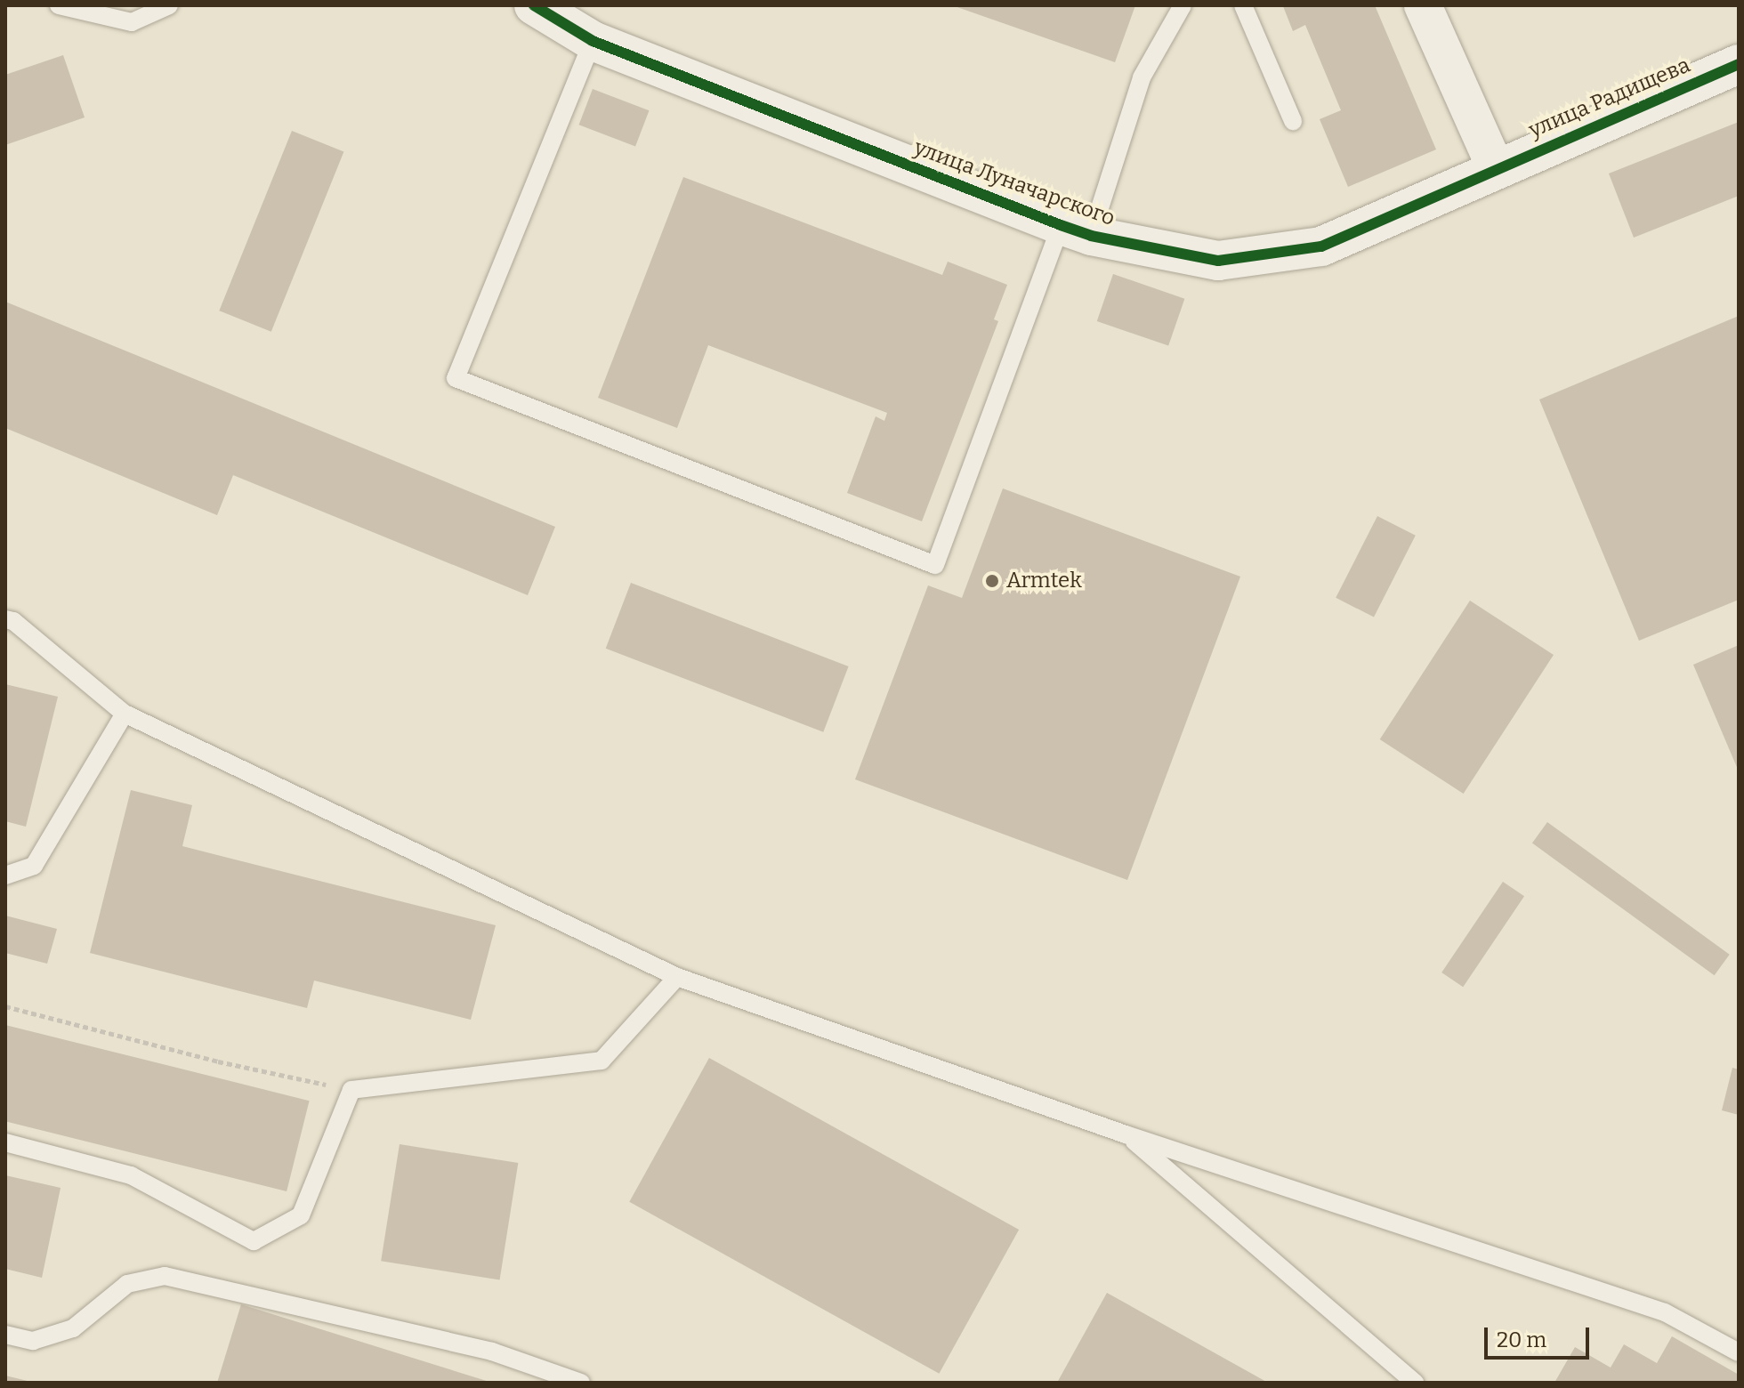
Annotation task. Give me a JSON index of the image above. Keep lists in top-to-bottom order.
{
  "streets": {
    "street": ["улица Радищева", "улица Луначарского"]
  },
  "crossings": [
    ["улица Радищева", "улица Луначарского"]
  ],
  "places": ["Armtek"],
  "scale_bar": "20 m"
}
